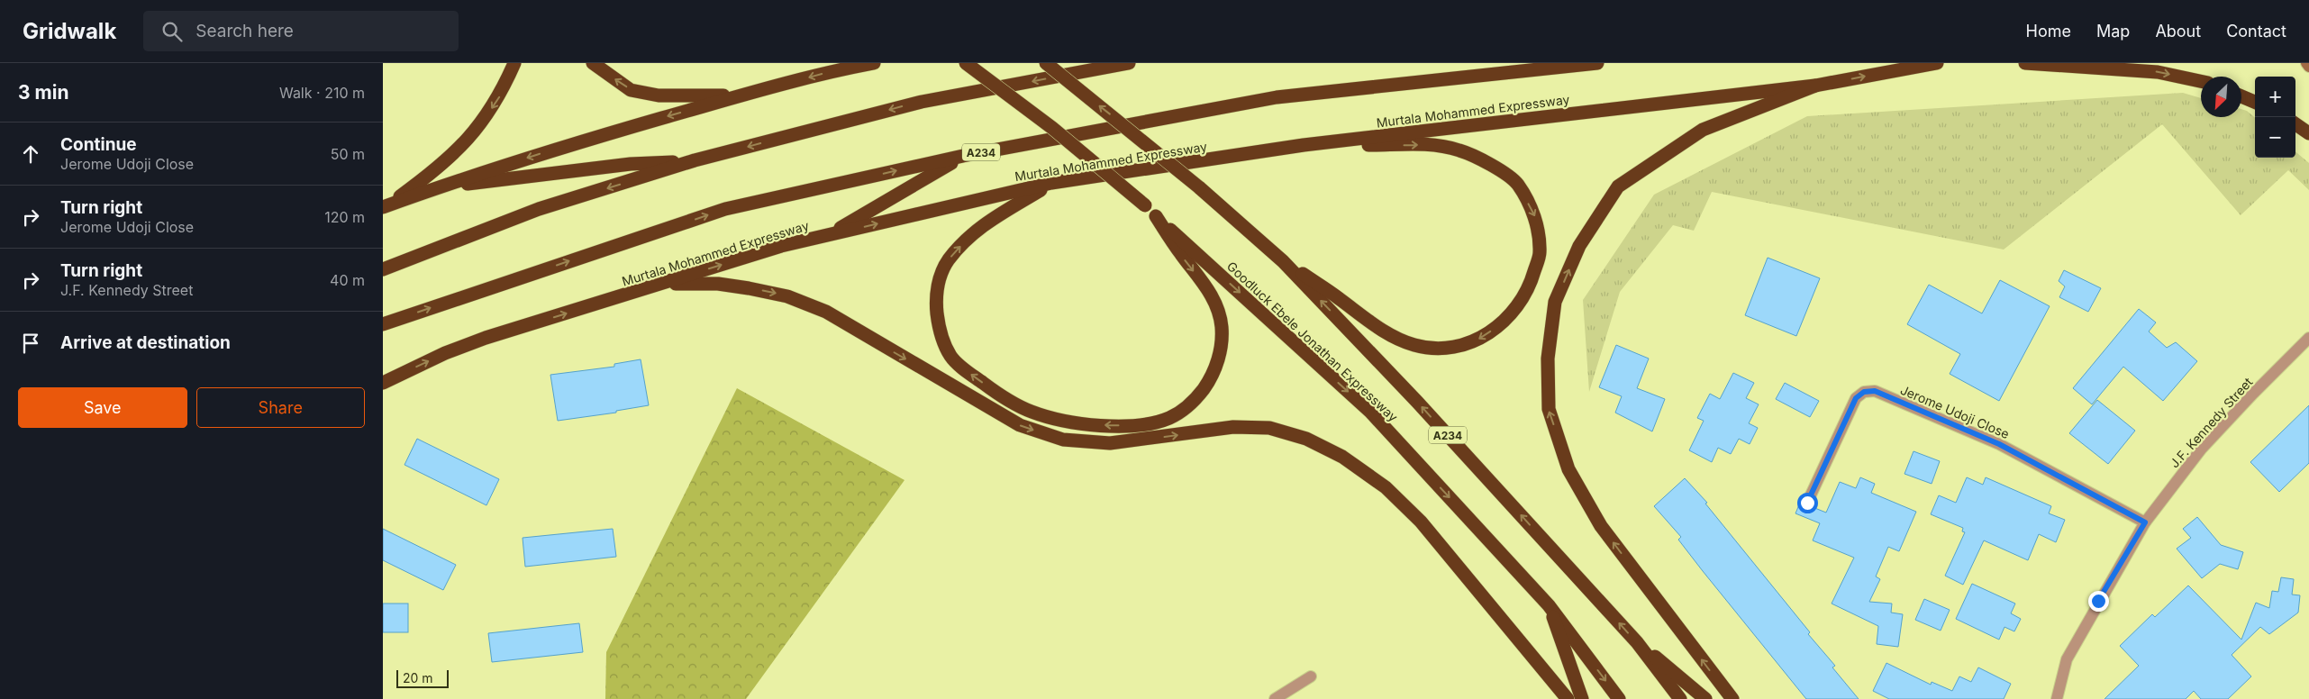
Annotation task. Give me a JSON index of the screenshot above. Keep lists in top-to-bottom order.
{
  "streets": {
    "highway": ["Murtala Mohammed Expressway", "A234", "Goodluck Ebele Jonathan Expressway"],
    "street": ["Jerome Udoji Close", "J.F. Kennedy Street"]
  },
  "crossings": [
    ["Jerome Udoji Close", "J.F. Kennedy Street"]
  ],
  "scale_bar": "20 m",
  "north": "bottom left",
  "page": {
    "header": "Gridwalk",
    "search": "Search here",
    "nav": [
      "Home",
      "Map",
      "About",
      "Contact"
    ],
    "heading": ["3 min", "Walk · 210 m"],
    "map_buttons": ["+", "−"],
    "list": [
      ["Continue", "Jerome Udoji Close", "50 m"],
      ["Turn right", "Jerome Udoji Close", "120 m"],
      ["Turn right", "J.F. Kennedy Street", "40 m"],
      "Arrive at destination"
    ],
    "buttons": ["Save", "Share"],
    "scale": "20 m"
  }
}
